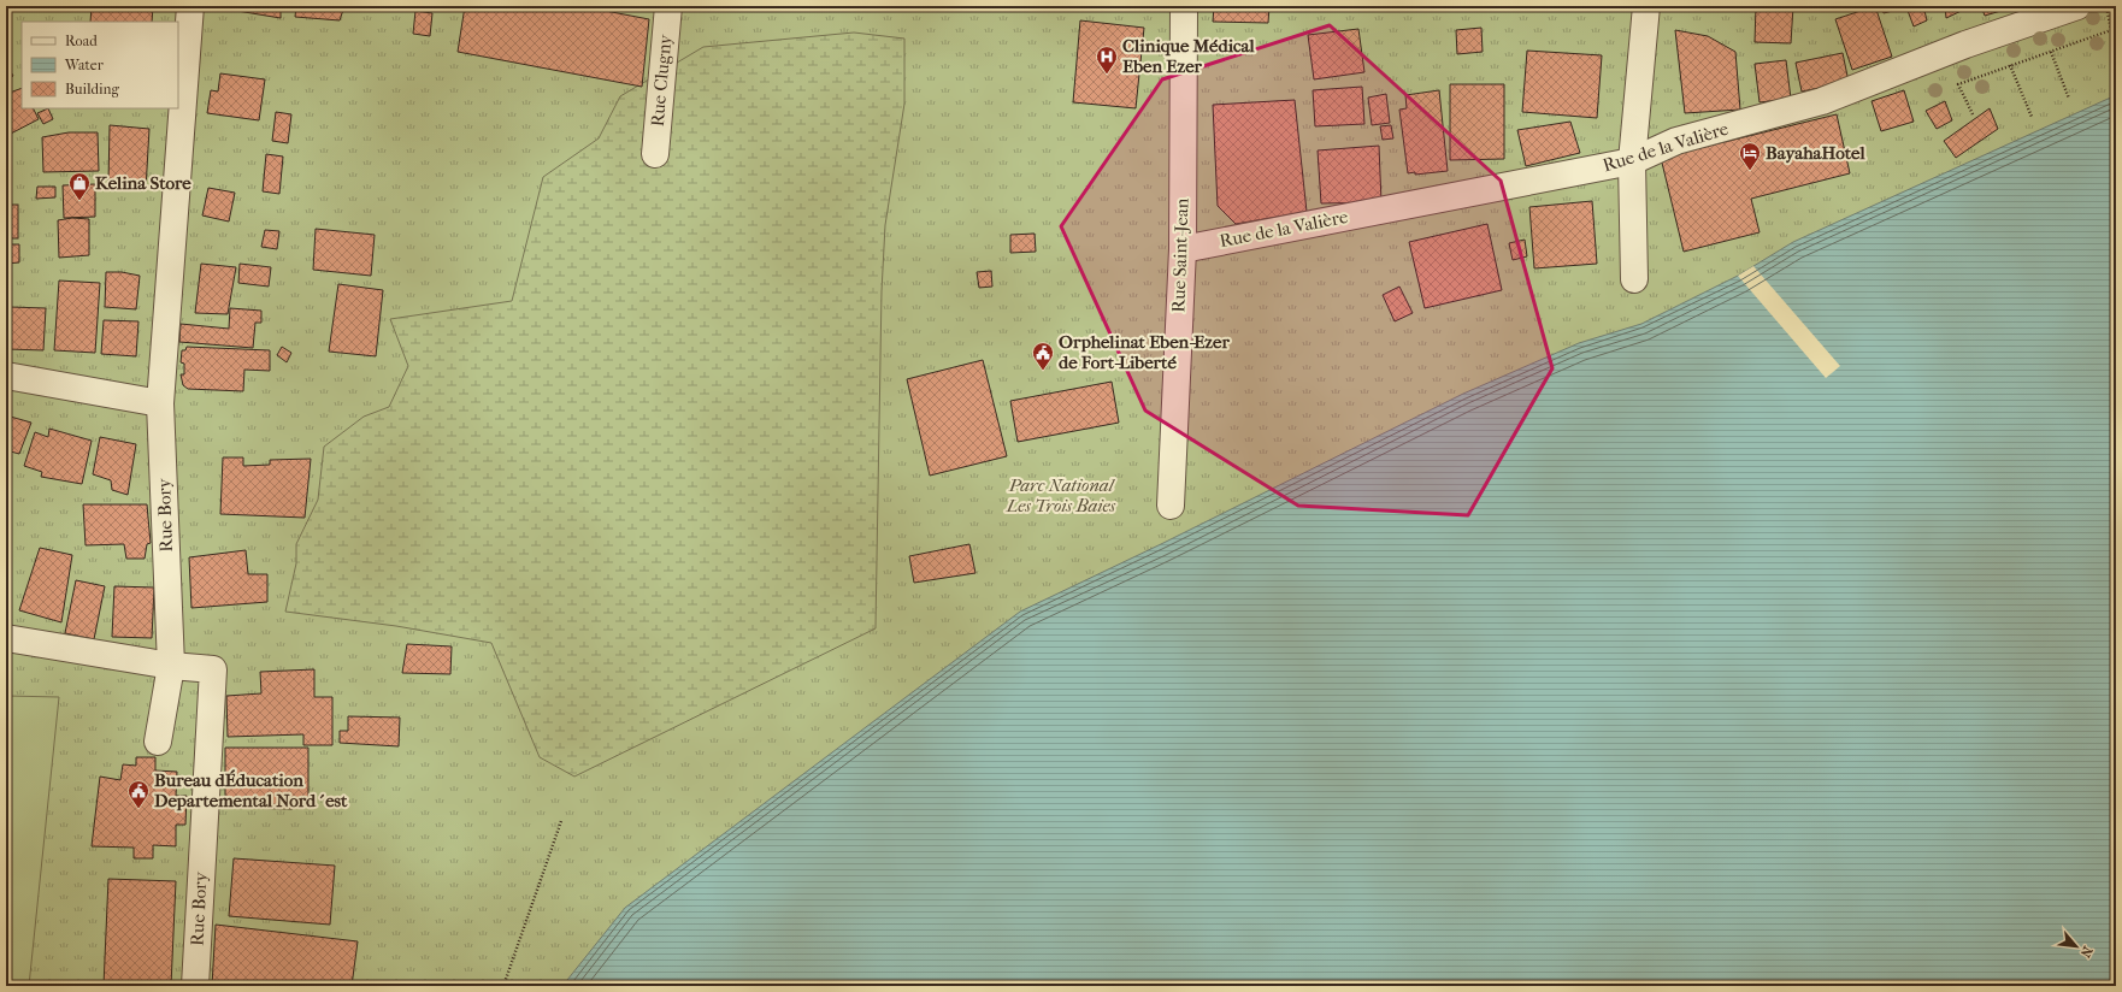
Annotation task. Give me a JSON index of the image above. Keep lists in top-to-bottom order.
{
  "streets": {
    "street": [
      "Rue Clugny",
      "Rue de la Valière",
      "Rue Saint-Jean",
      "Rue Bory"
    ]
  },
  "crossings": [
    ["Rue de la Valière", "Rue Saint-Jean"]
  ],
  "parks": ["Parc National Les Trois Baies"],
  "places": {
    "hospital": ["Clinique Médical Eben Ezer"],
    "hotel": ["BayahaHotel"],
    "shop": ["Kelina Store"],
    "public building": ["Orphelinat Eben-Ezer de Fort-Liberté", "Bureau dÉducation Departemental Nord´est"]
  },
  "legend": ["Road", "Water", "Building"],
  "north": "bottom right"
}
